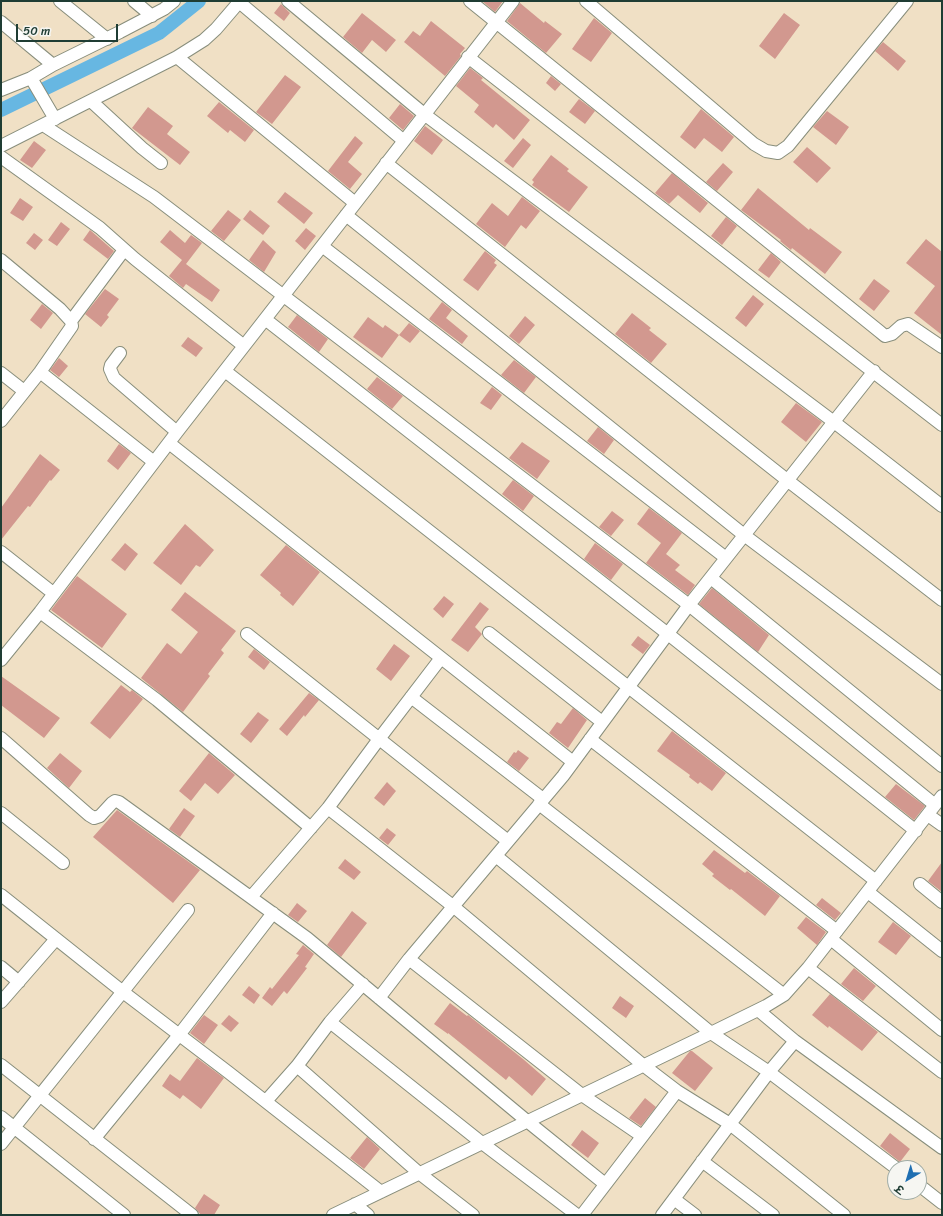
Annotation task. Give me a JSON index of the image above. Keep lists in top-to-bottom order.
{
  "scale_bar": "50 m",
  "north": "bottom left"
}
